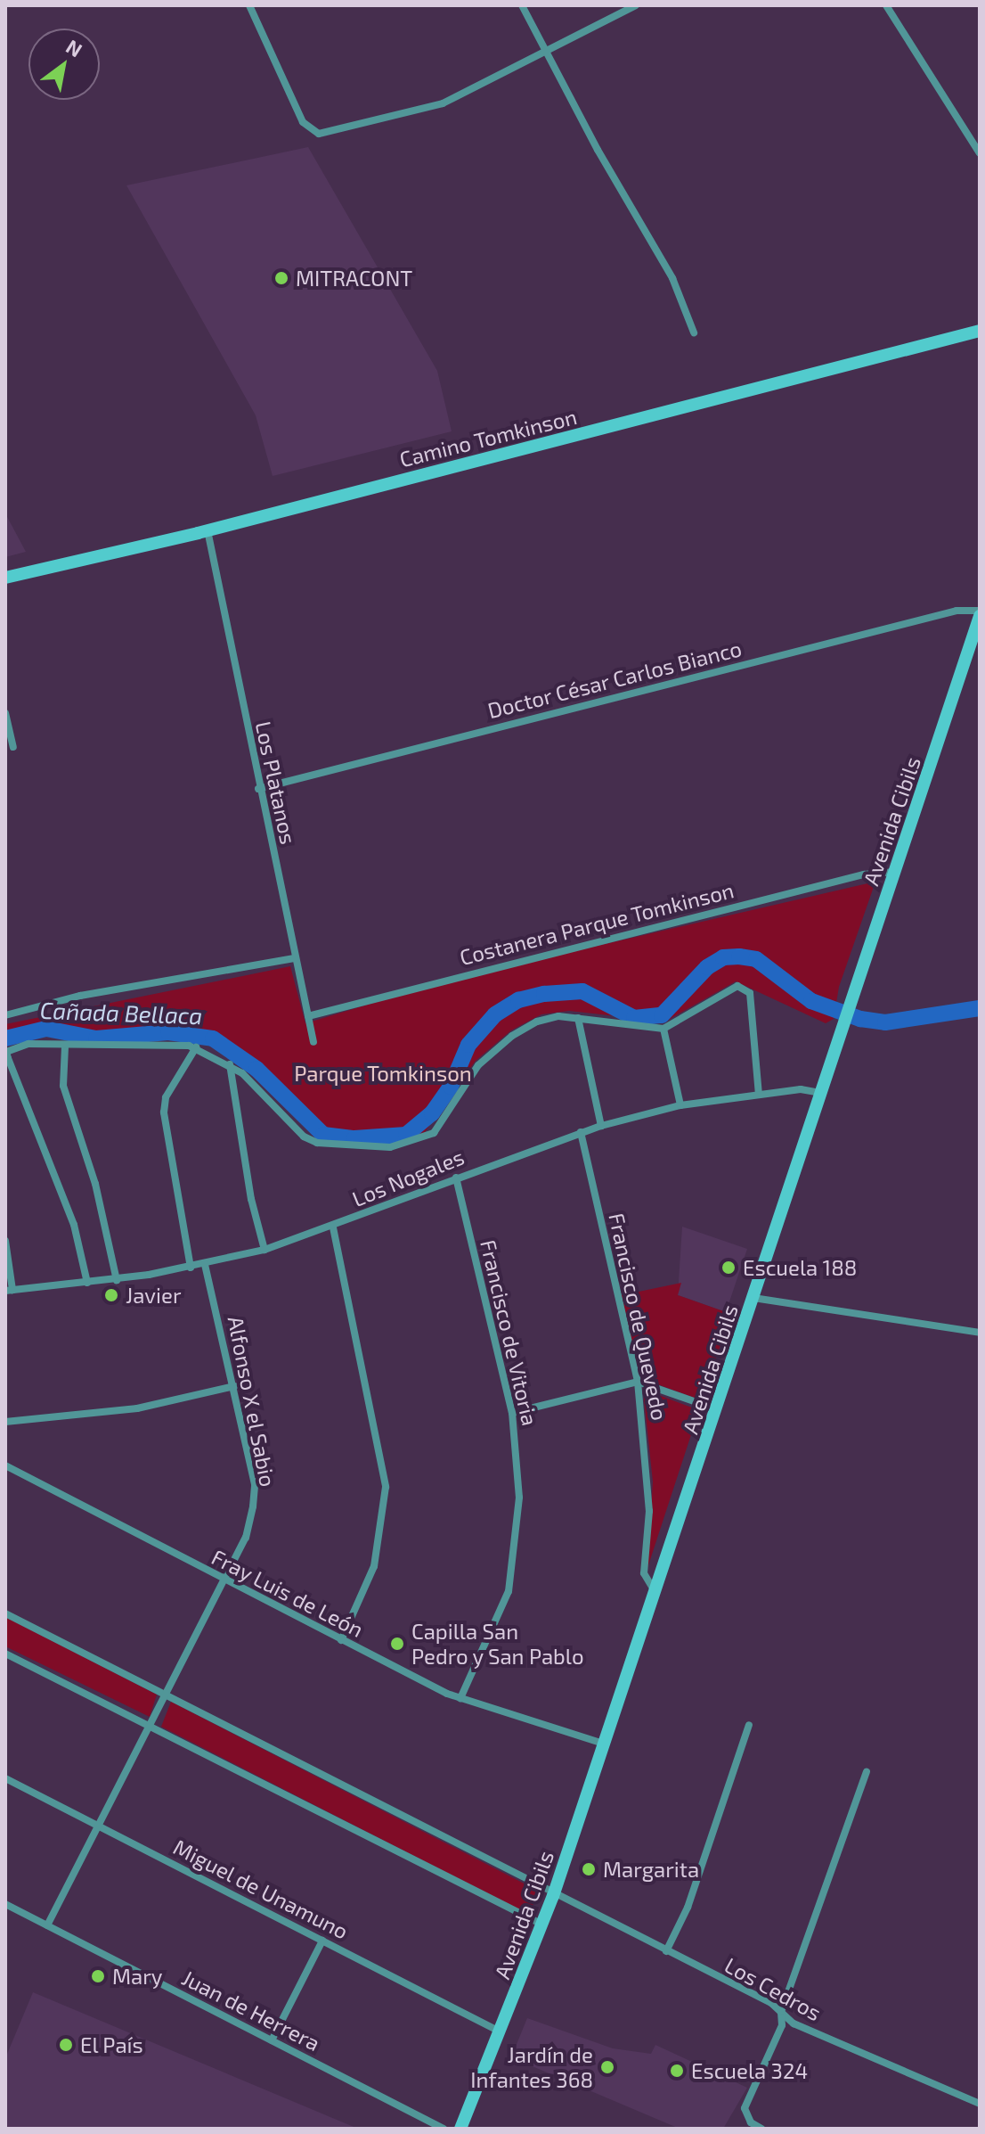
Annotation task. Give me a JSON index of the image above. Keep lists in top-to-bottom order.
{
  "streets": {
    "street": [
      "Camino Tomkinson",
      "Doctor César Carlos Bianco",
      "Los Platanos",
      "Avenida Cibils",
      "Costanera Parque Tomkinson",
      "Los Nogales",
      "Francisco de Quevedo",
      "Francisco de Vitoria",
      "Alfonso X el Sabio",
      "Fray Luis de León",
      "Miguel de Unamuno",
      "Los Cedros",
      "Juan de Herrera"
    ]
  },
  "crossings": [
    ["Camino Tomkinson", "Los Platanos"],
    ["Doctor César Carlos Bianco", "Los Platanos"],
    ["Los Platanos", "Costanera Parque Tomkinson"],
    ["Avenida Cibils", "Costanera Parque Tomkinson"],
    ["Avenida Cibils", "Los Nogales"],
    ["Avenida Cibils", "Francisco de Quevedo"],
    ["Avenida Cibils", "Fray Luis de León"],
    ["Avenida Cibils", "Miguel de Unamuno"],
    ["Avenida Cibils", "Los Cedros"],
    ["Los Nogales", "Francisco de Quevedo"],
    ["Los Nogales", "Francisco de Vitoria"],
    ["Los Nogales", "Alfonso X el Sabio"],
    ["Francisco de Vitoria", "Fray Luis de León"],
    ["Alfonso X el Sabio", "Fray Luis de León"],
    ["Alfonso X el Sabio", "Los Cedros"]
  ],
  "water": ["Cañada Bellaca"],
  "parks": ["Parque Tomkinson"],
  "places": [
    "MITRACONT",
    "Escuela 188",
    "Javier",
    "Capilla San Pedro y San Pablo",
    "Margarita",
    "Mary",
    "El País",
    "Jardín de Infantes 368",
    "Escuela 324"
  ],
  "north": "top right"
}
